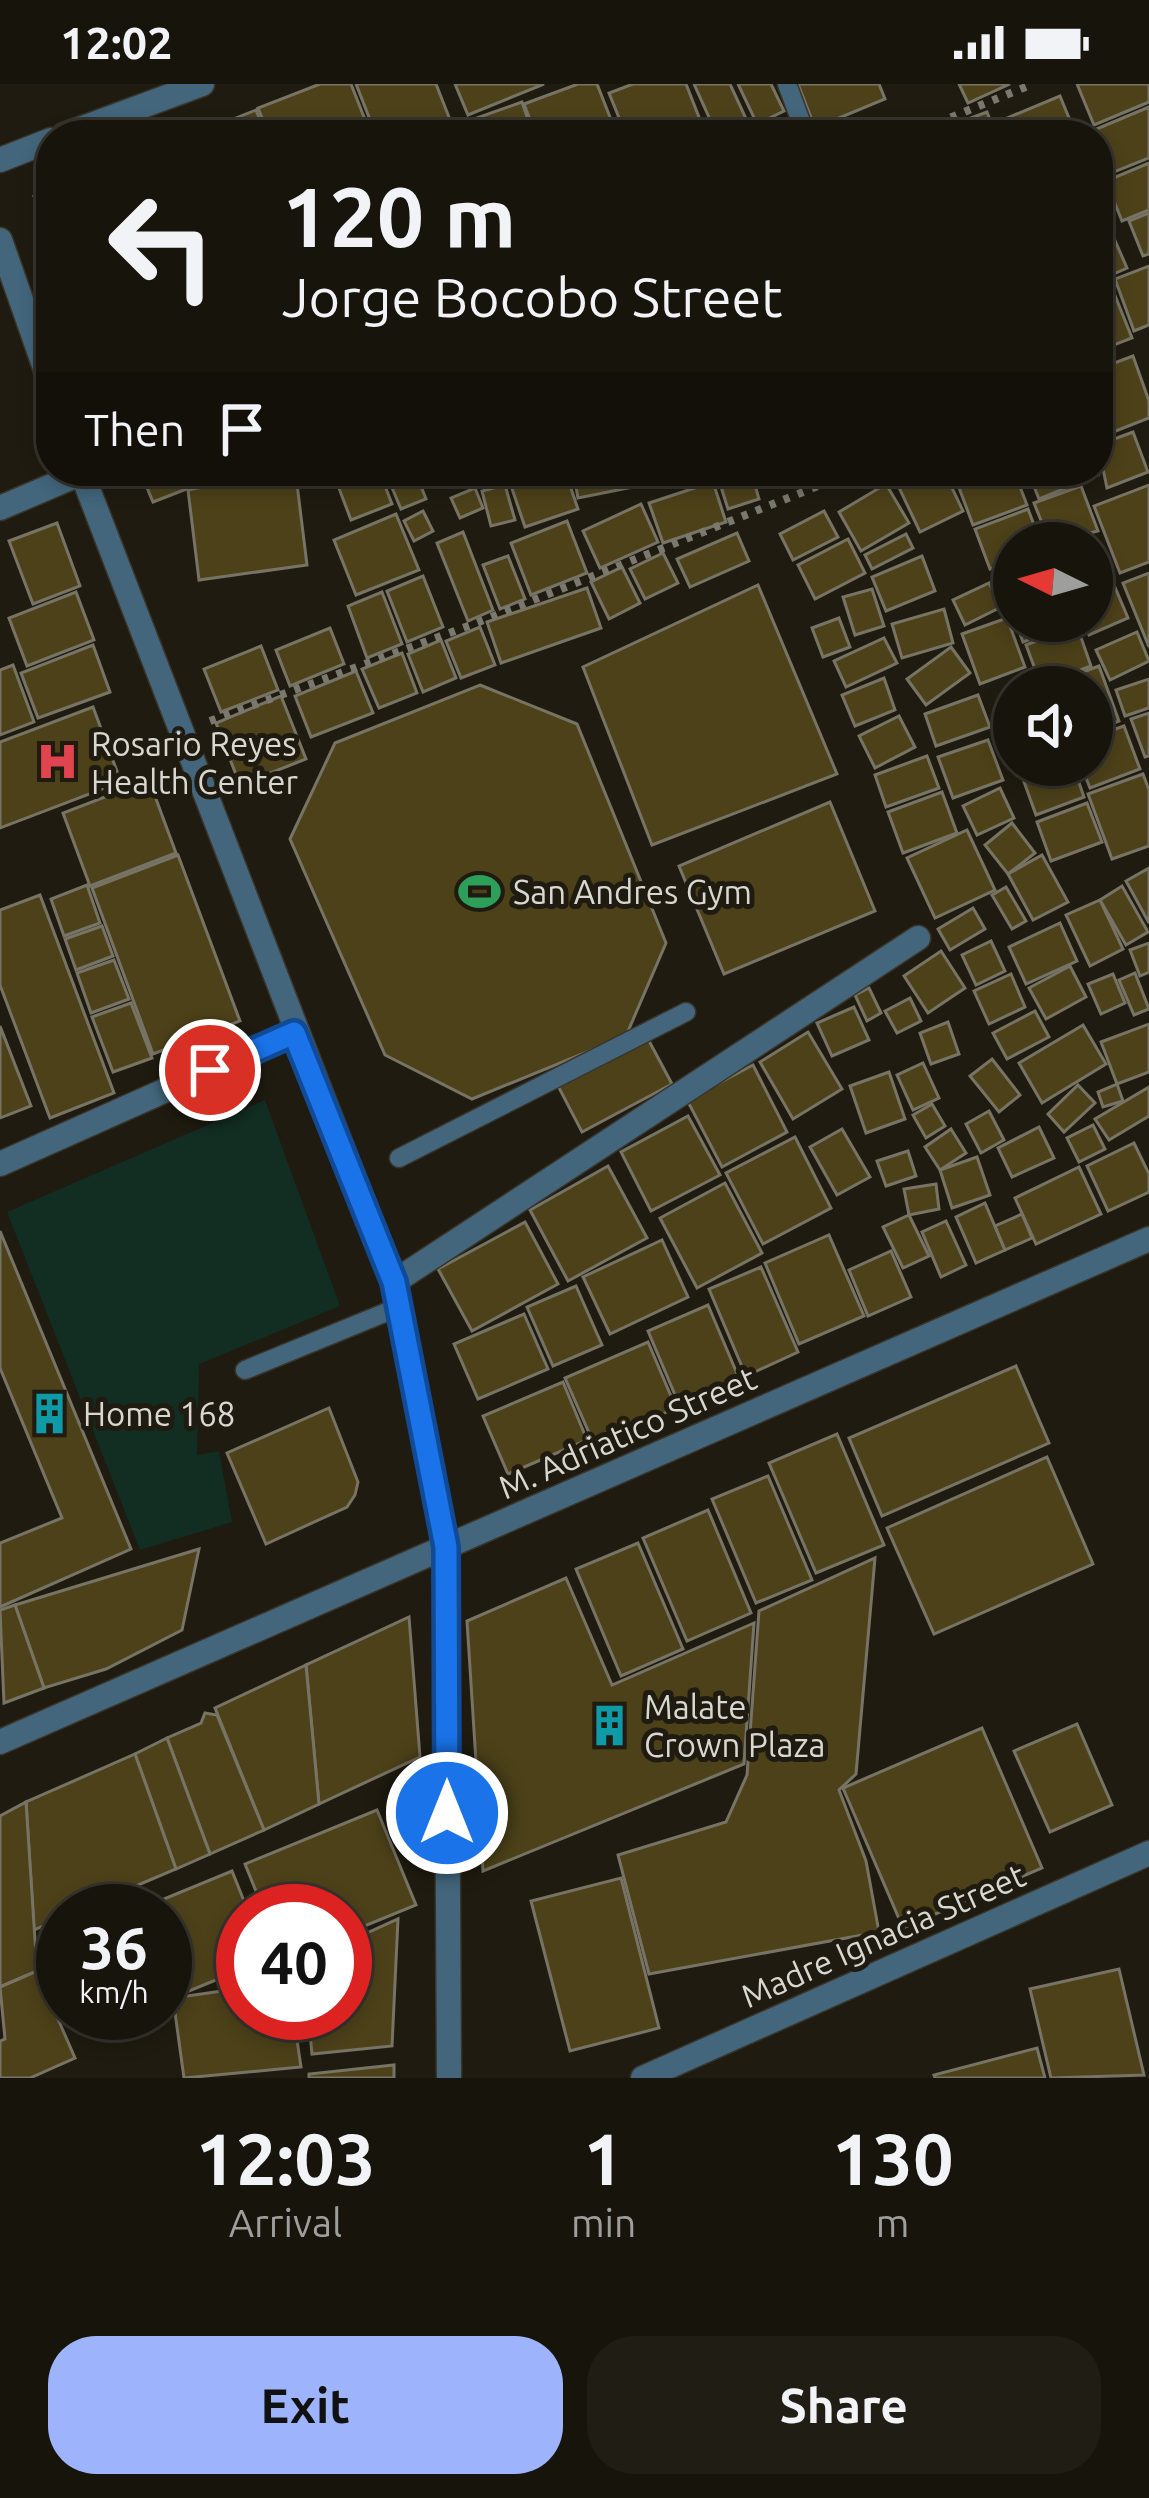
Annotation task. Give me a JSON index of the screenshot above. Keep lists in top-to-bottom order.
{
  "streets": {
    "street": ["M. Adriatico Street", "Madre Ignacia Street"]
  },
  "places": {
    "hospital": ["Rosario Reyes Health Center"],
    "sports": ["San Andres Gym"],
    "building": ["Home 168", "Malate Crown Plaza"]
  },
  "north": "left",
  "page": {
    "status": "12:02",
    "turn": ["120 m", "Jorge Bocobo Street"],
    "then": "Then",
    "speed": "36 km/h",
    "limit": "40",
    "eta": [
      "12:03",
      "Arrival",
      "1",
      "min",
      "130",
      "m"
    ],
    "buttons": ["Exit", "Share"]
  }
}
